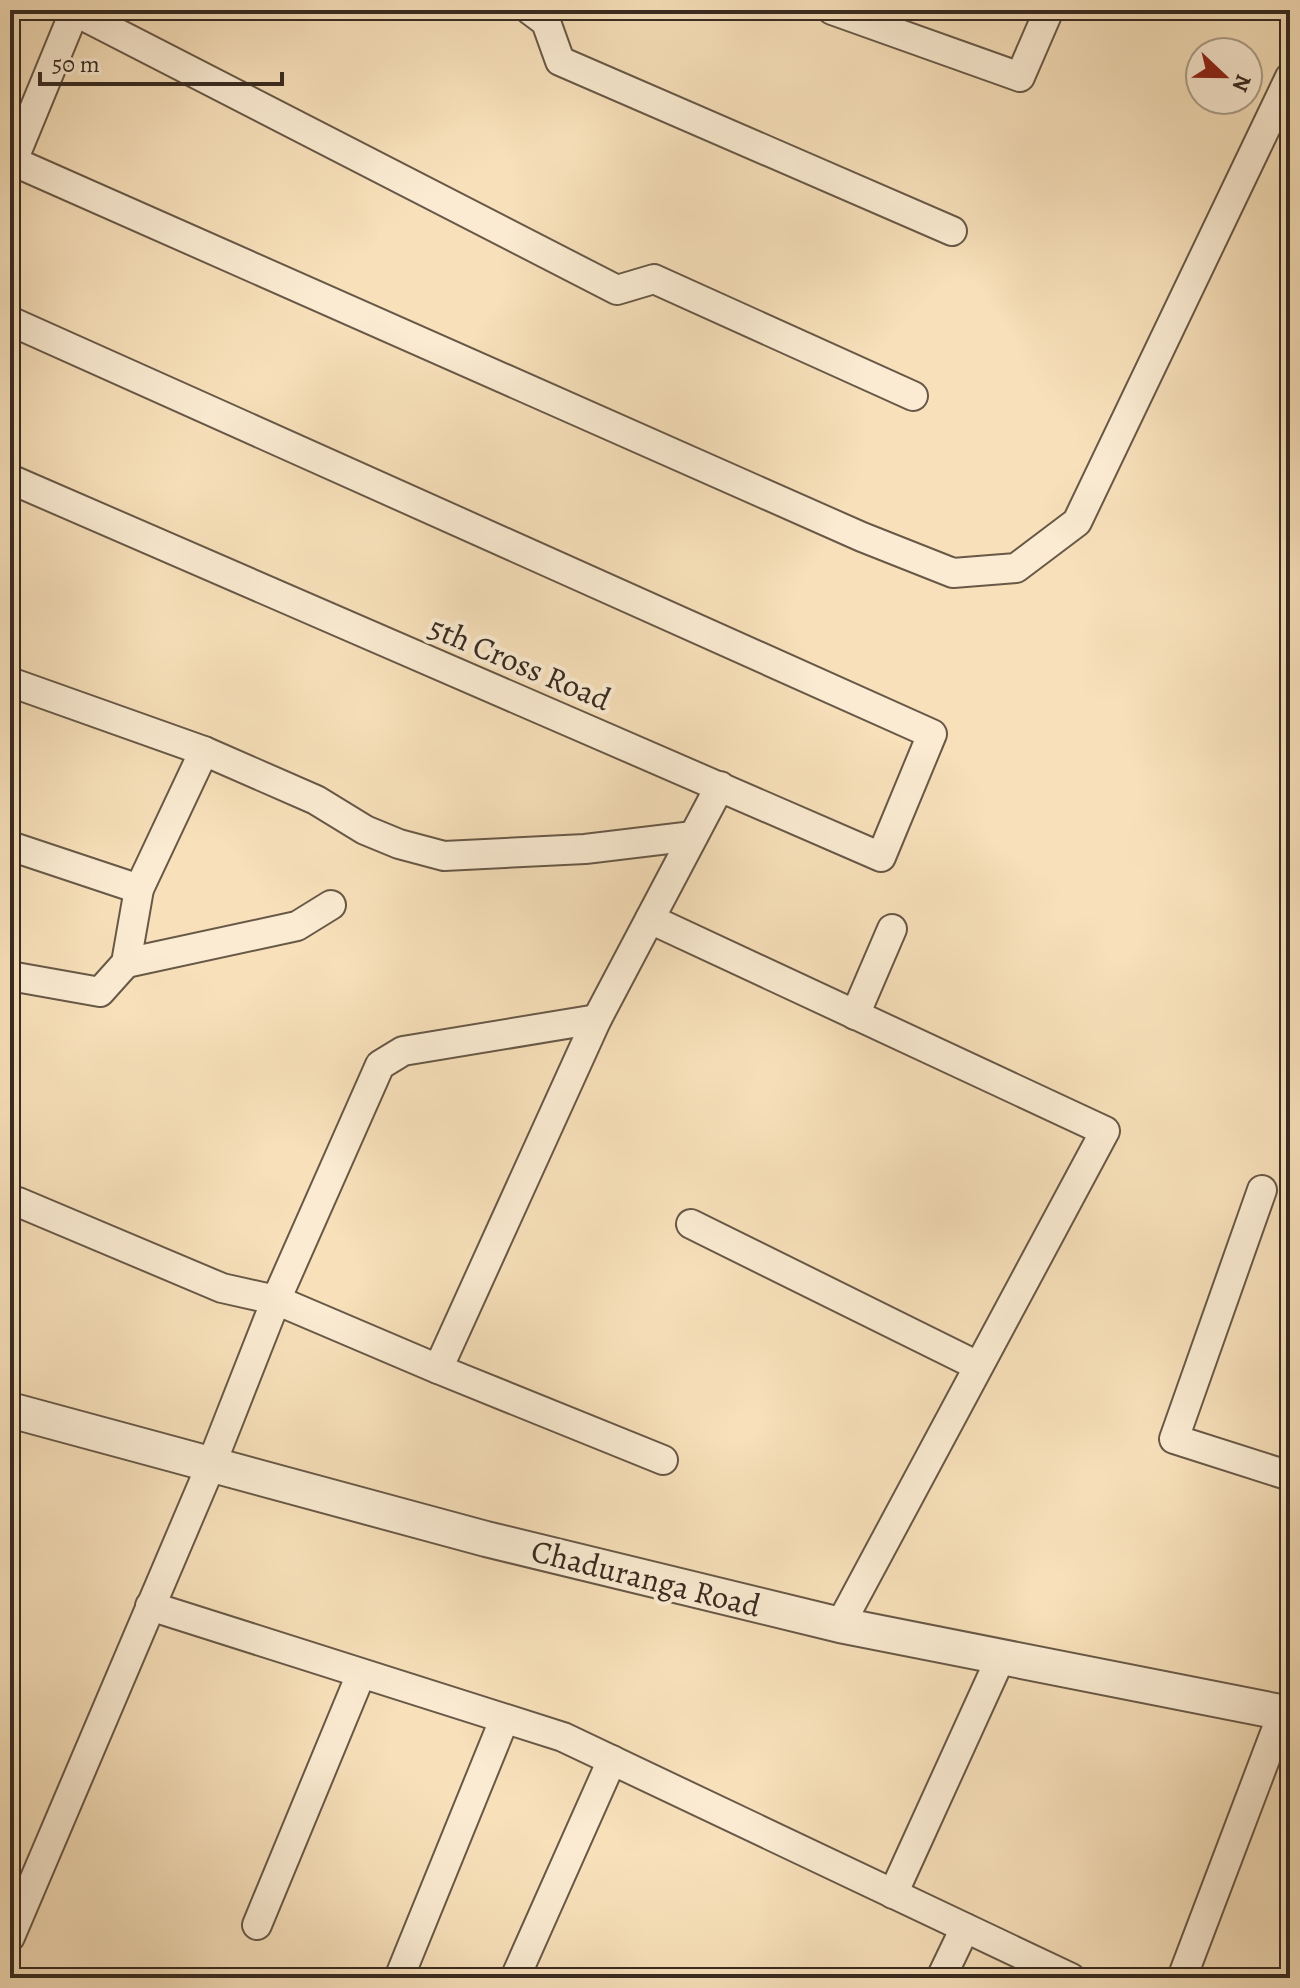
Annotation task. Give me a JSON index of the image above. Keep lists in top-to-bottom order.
{
  "streets": {
    "street": ["5th Cross Road", "Chaduranga Road"]
  },
  "scale_bar": "50 m",
  "north": "right"
}
